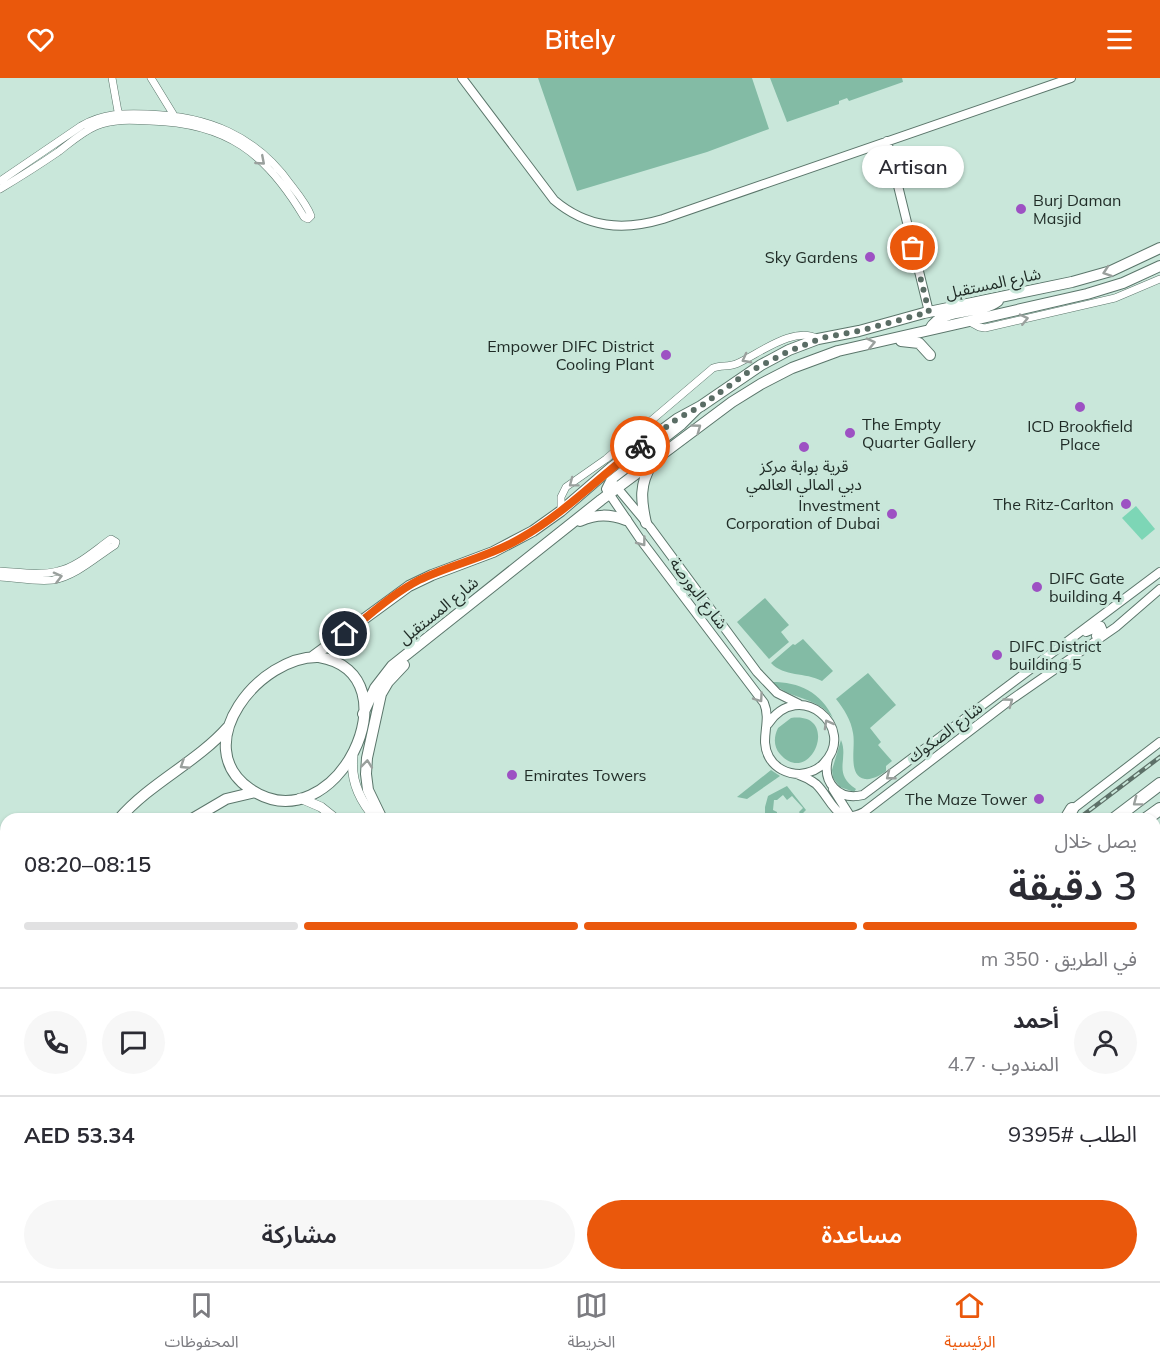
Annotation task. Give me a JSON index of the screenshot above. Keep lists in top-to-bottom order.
{
  "streets": {
    "main road": ["شارع المستقبل"],
    "street": ["شارع البورصة", "شارع الصكوك"]
  },
  "crossings": [
    ["شارع المستقبل", "شارع البورصة"]
  ],
  "places": [
    "Burj Daman Masjid",
    "Artisan",
    "Sky Gardens",
    "Empower DIFC District Cooling Plant",
    "ICD Brookfield Place",
    "The Empty Quarter Gallery",
    "قرية بوابة مركز دبي المالي العالمي",
    "The Ritz-Carlton",
    "Investment Corporation of Dubai",
    "DIFC Gate building 4",
    "DIFC District building 5",
    "Emirates Towers",
    "The Maze Tower"
  ],
  "page": {
    "header": "Bitely",
    "bubble": "Artisan",
    "heading": ["3 دقيقة", "يصل خلال", "08:15–08:20"],
    "panel": [
      "أحمد",
      "المندوب · 4.7",
      "الطلب #9395",
      "AED 53.34"
    ],
    "bar": "في الطريق · 350 m",
    "buttons": ["مساعدة", "مشاركة"],
    "tabs": ["الرئيسية", "الخريطة", "المحفوظات"]
  }
}
